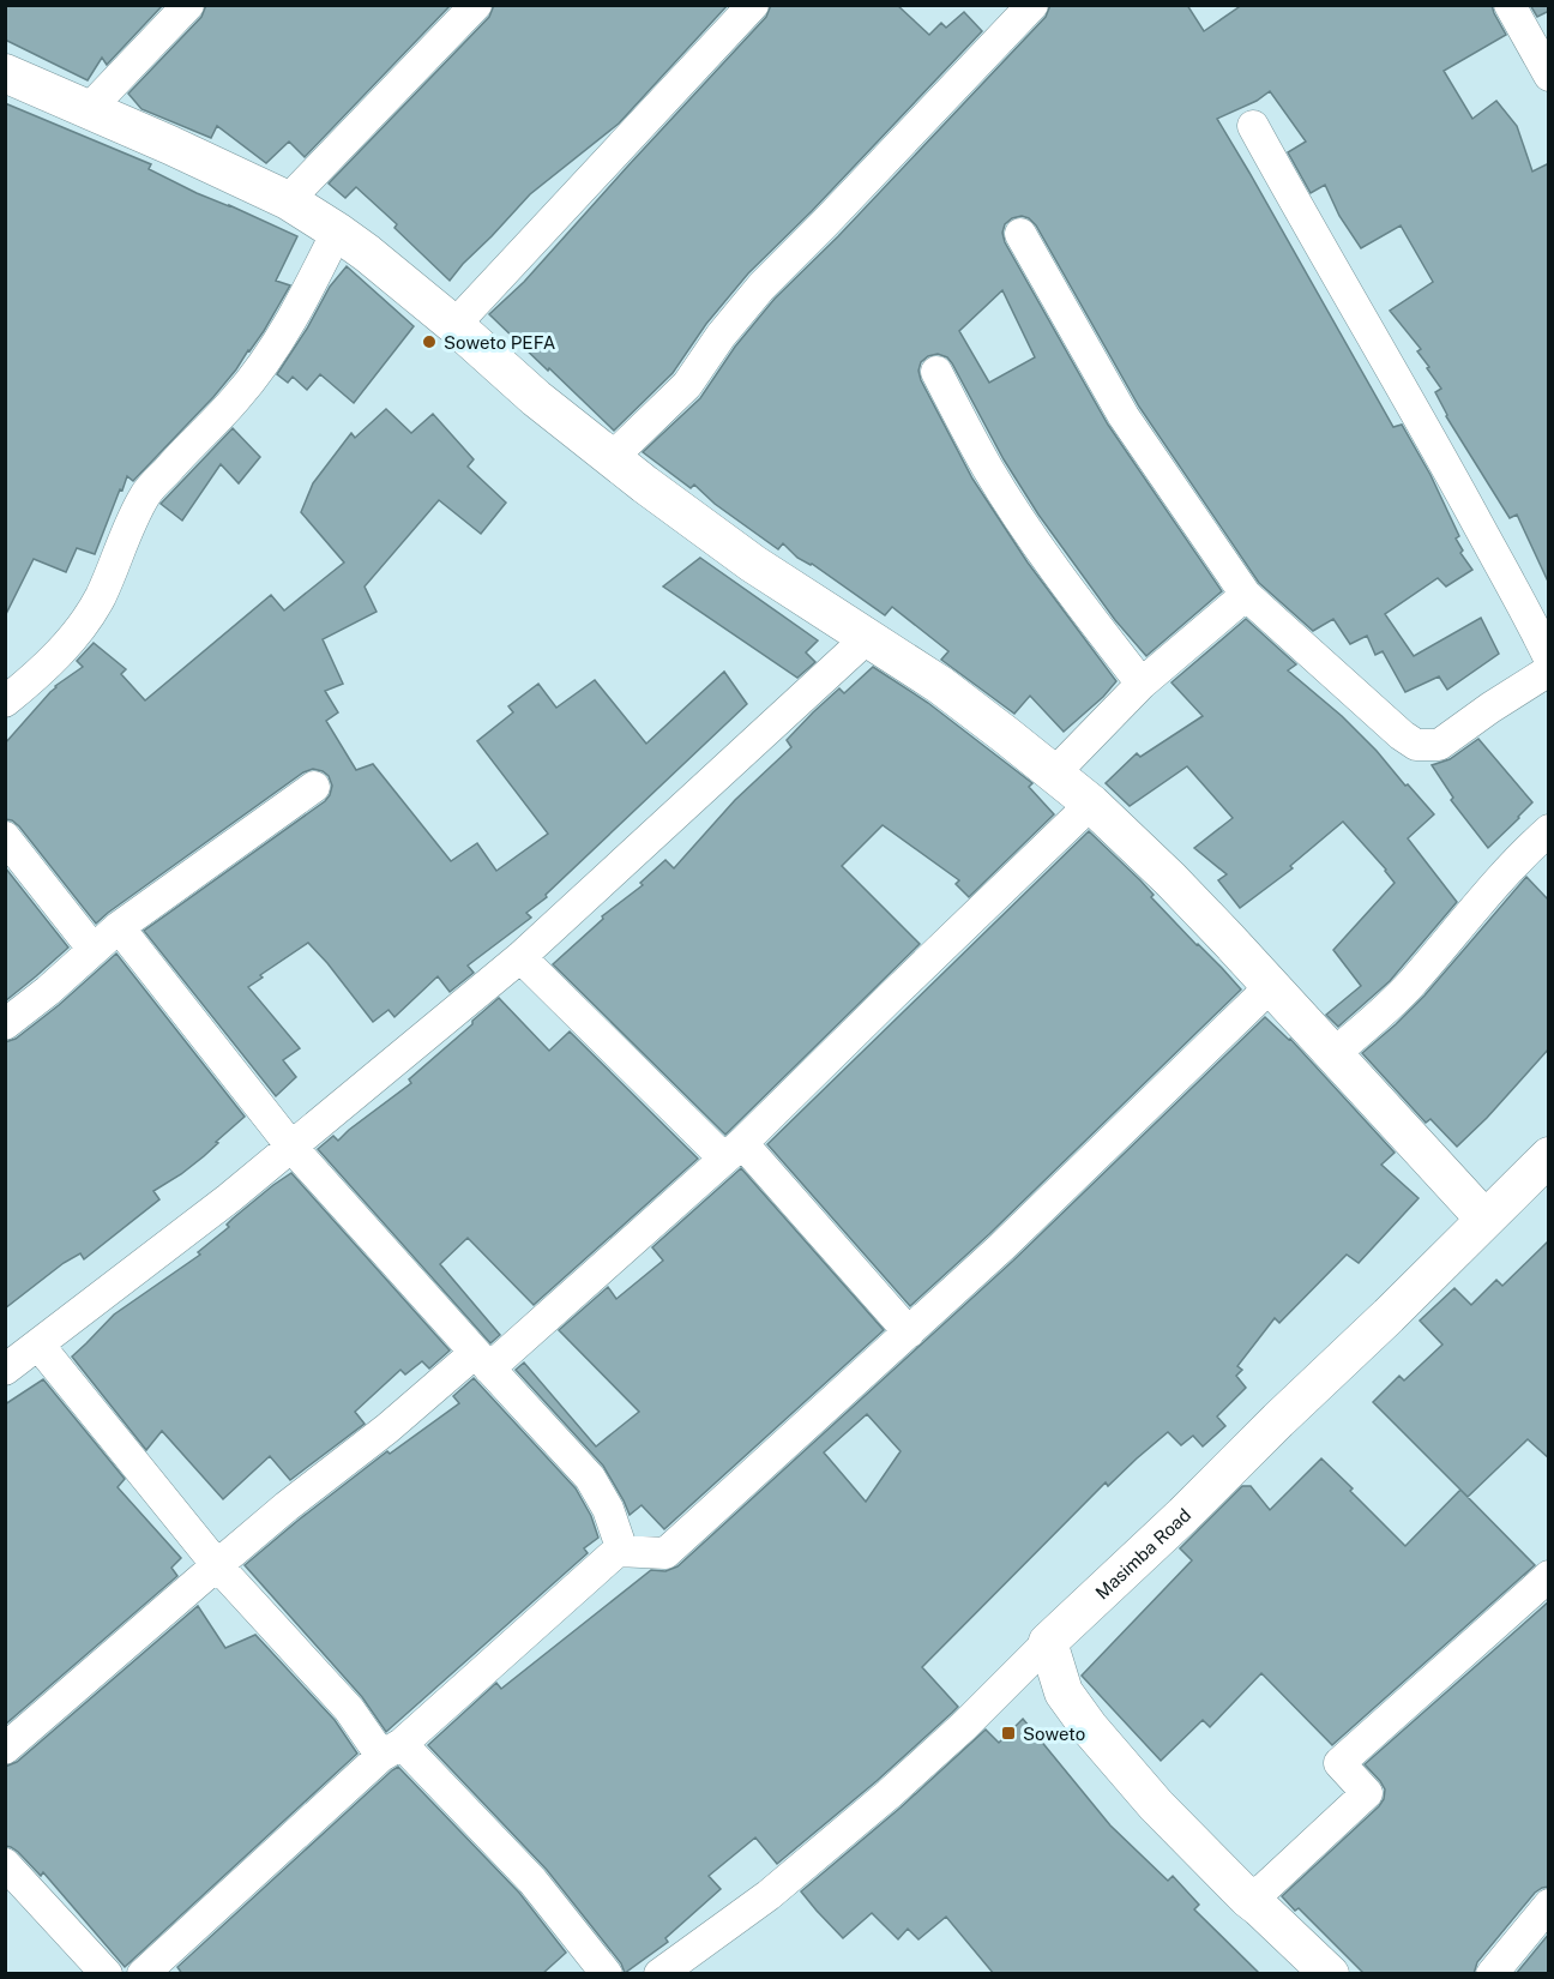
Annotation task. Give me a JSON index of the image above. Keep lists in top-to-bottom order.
{
  "streets": {
    "street": ["Masimba Road"]
  },
  "places": {
    "other": ["Soweto PEFA"],
    "transit": ["Soweto"]
  }
}
